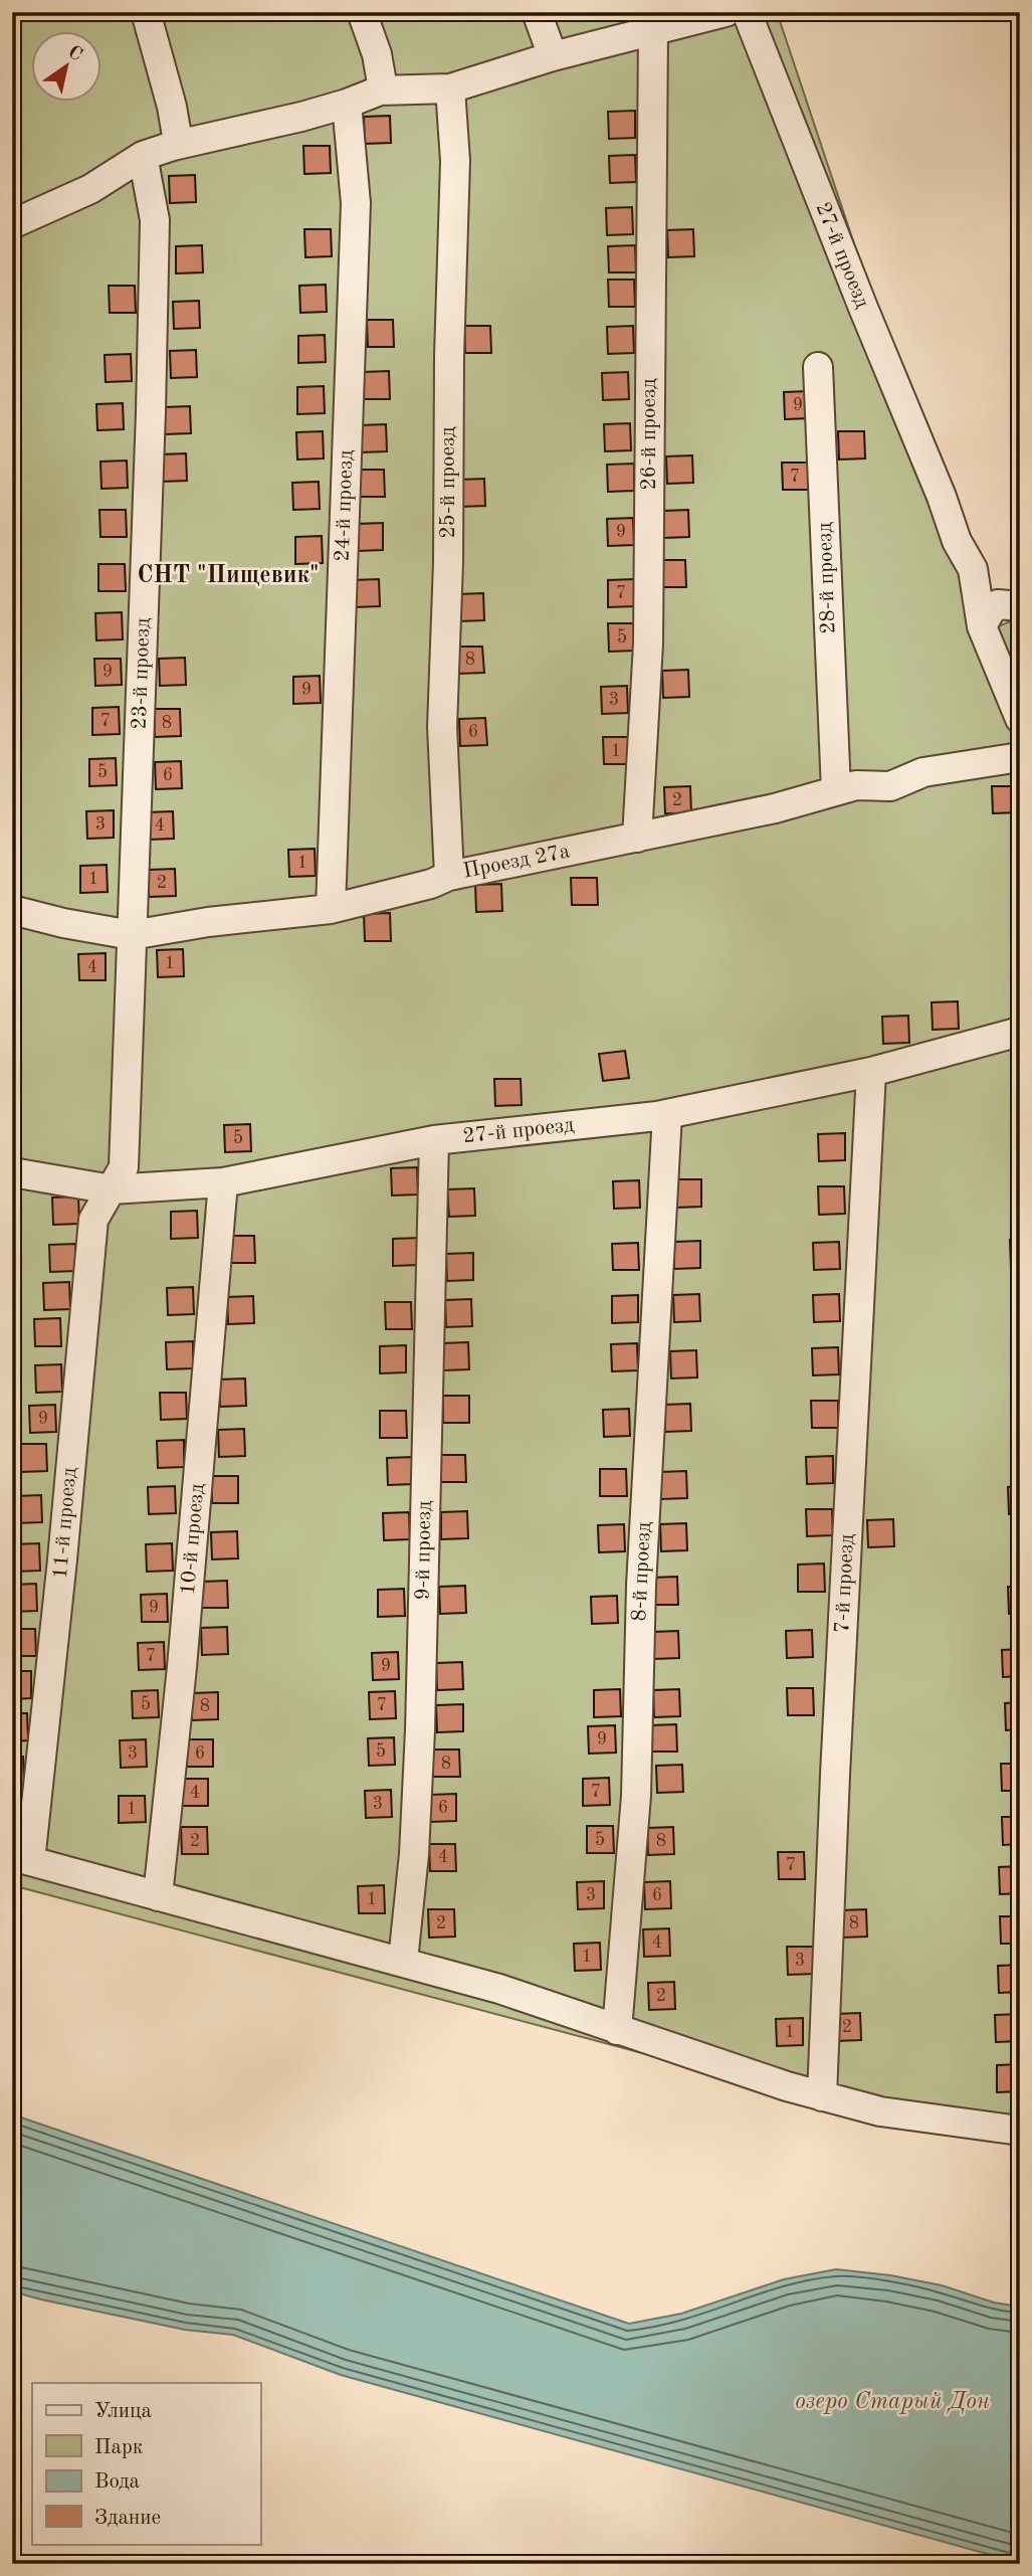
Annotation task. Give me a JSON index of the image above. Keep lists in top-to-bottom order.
{
  "streets": {
    "street": [
      "27-й проезд",
      "26-й проезд",
      "25-й проезд",
      "24-й проезд",
      "28-й проезд",
      "23-й проезд",
      "Проезд 27а",
      "11-й проезд",
      "10-й проезд",
      "9-й проезд",
      "8-й проезд",
      "7-й проезд"
    ]
  },
  "crossings": [
    ["27-й проезд", "23-й проезд"],
    ["27-й проезд", "11-й проезд"],
    ["27-й проезд", "10-й проезд"],
    ["27-й проезд", "9-й проезд"],
    ["27-й проезд", "8-й проезд"],
    ["27-й проезд", "7-й проезд"],
    ["26-й проезд", "Проезд 27а"],
    ["25-й проезд", "Проезд 27а"],
    ["24-й проезд", "Проезд 27а"],
    ["28-й проезд", "Проезд 27а"],
    ["23-й проезд", "Проезд 27а"],
    ["23-й проезд", "11-й проезд"]
  ],
  "districts": ["СНТ \"Пищевик\""],
  "water": ["озеро Старый Дон"],
  "house_numbers": [
    "9",
    "7",
    "9",
    "7",
    "5",
    "8",
    "9",
    "9",
    "3",
    "7",
    "8",
    "6",
    "1",
    "5",
    "6",
    "2",
    "3",
    "4",
    "1",
    "1",
    "2",
    "1",
    "4",
    "5",
    "9",
    "9",
    "7",
    "9",
    "5",
    "7",
    "8",
    "9",
    "5",
    "3",
    "6",
    "8",
    "7",
    "4",
    "3",
    "6",
    "1",
    "5",
    "2",
    "8",
    "4",
    "7",
    "3",
    "6",
    "1",
    "2",
    "8",
    "4",
    "1",
    "3",
    "2",
    "2",
    "1"
  ],
  "legend": [
    "Улица",
    "Парк",
    "Вода",
    "Здание"
  ],
  "north": "top right"
}
